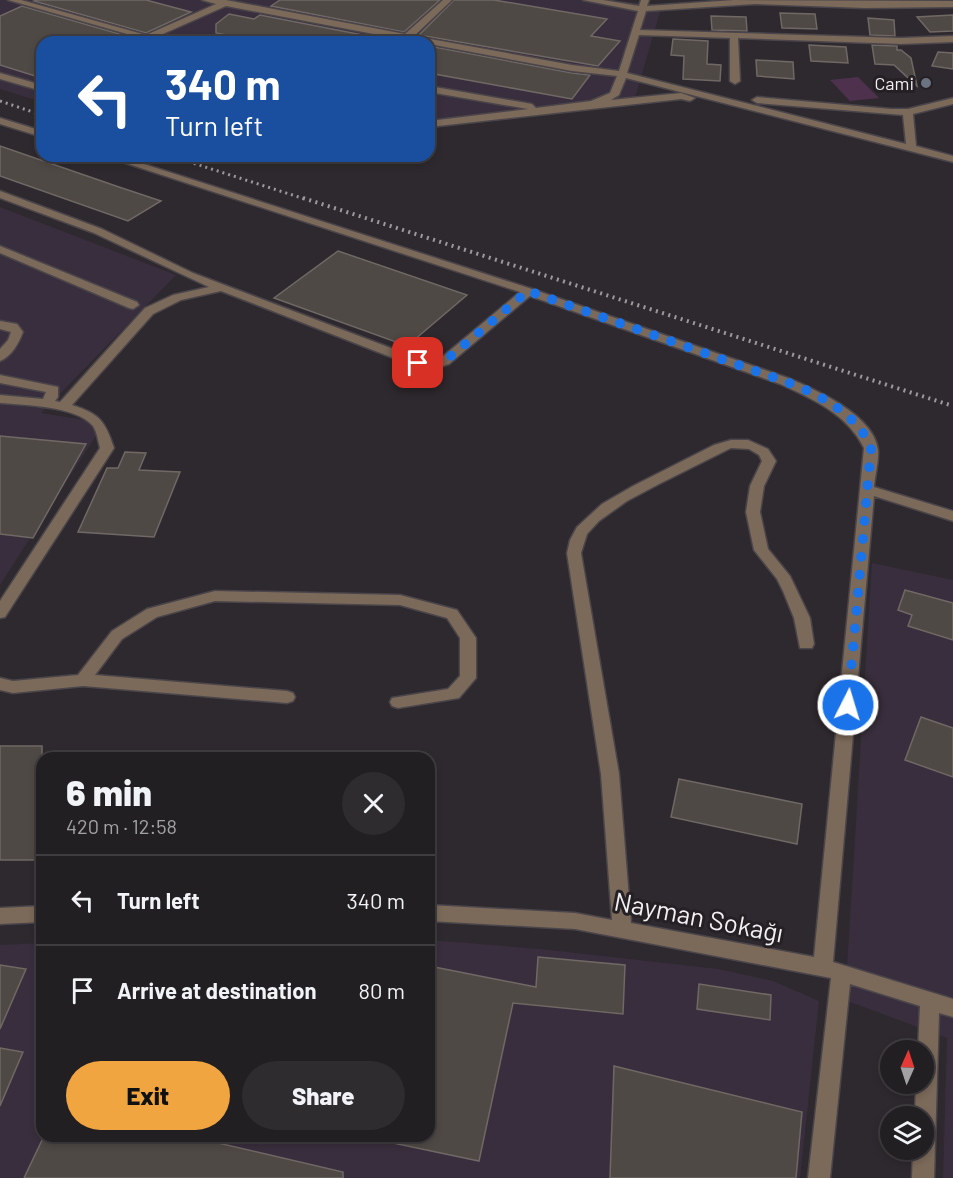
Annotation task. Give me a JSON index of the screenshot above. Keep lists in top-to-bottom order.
{
  "streets": {
    "street": ["Nayman Sokağı"]
  },
  "places": ["Cami"],
  "north": "top",
  "page": {
    "turn": ["340 m", "Turn left"],
    "heading": ["6 min", "420 m · 12:58"],
    "list": [
      {
        "name": "Turn left",
        "value": "340 m"
      },
      {
        "name": "Arrive at destination",
        "value": "80 m"
      }
    ],
    "buttons": ["Exit", "Share"]
  }
}
